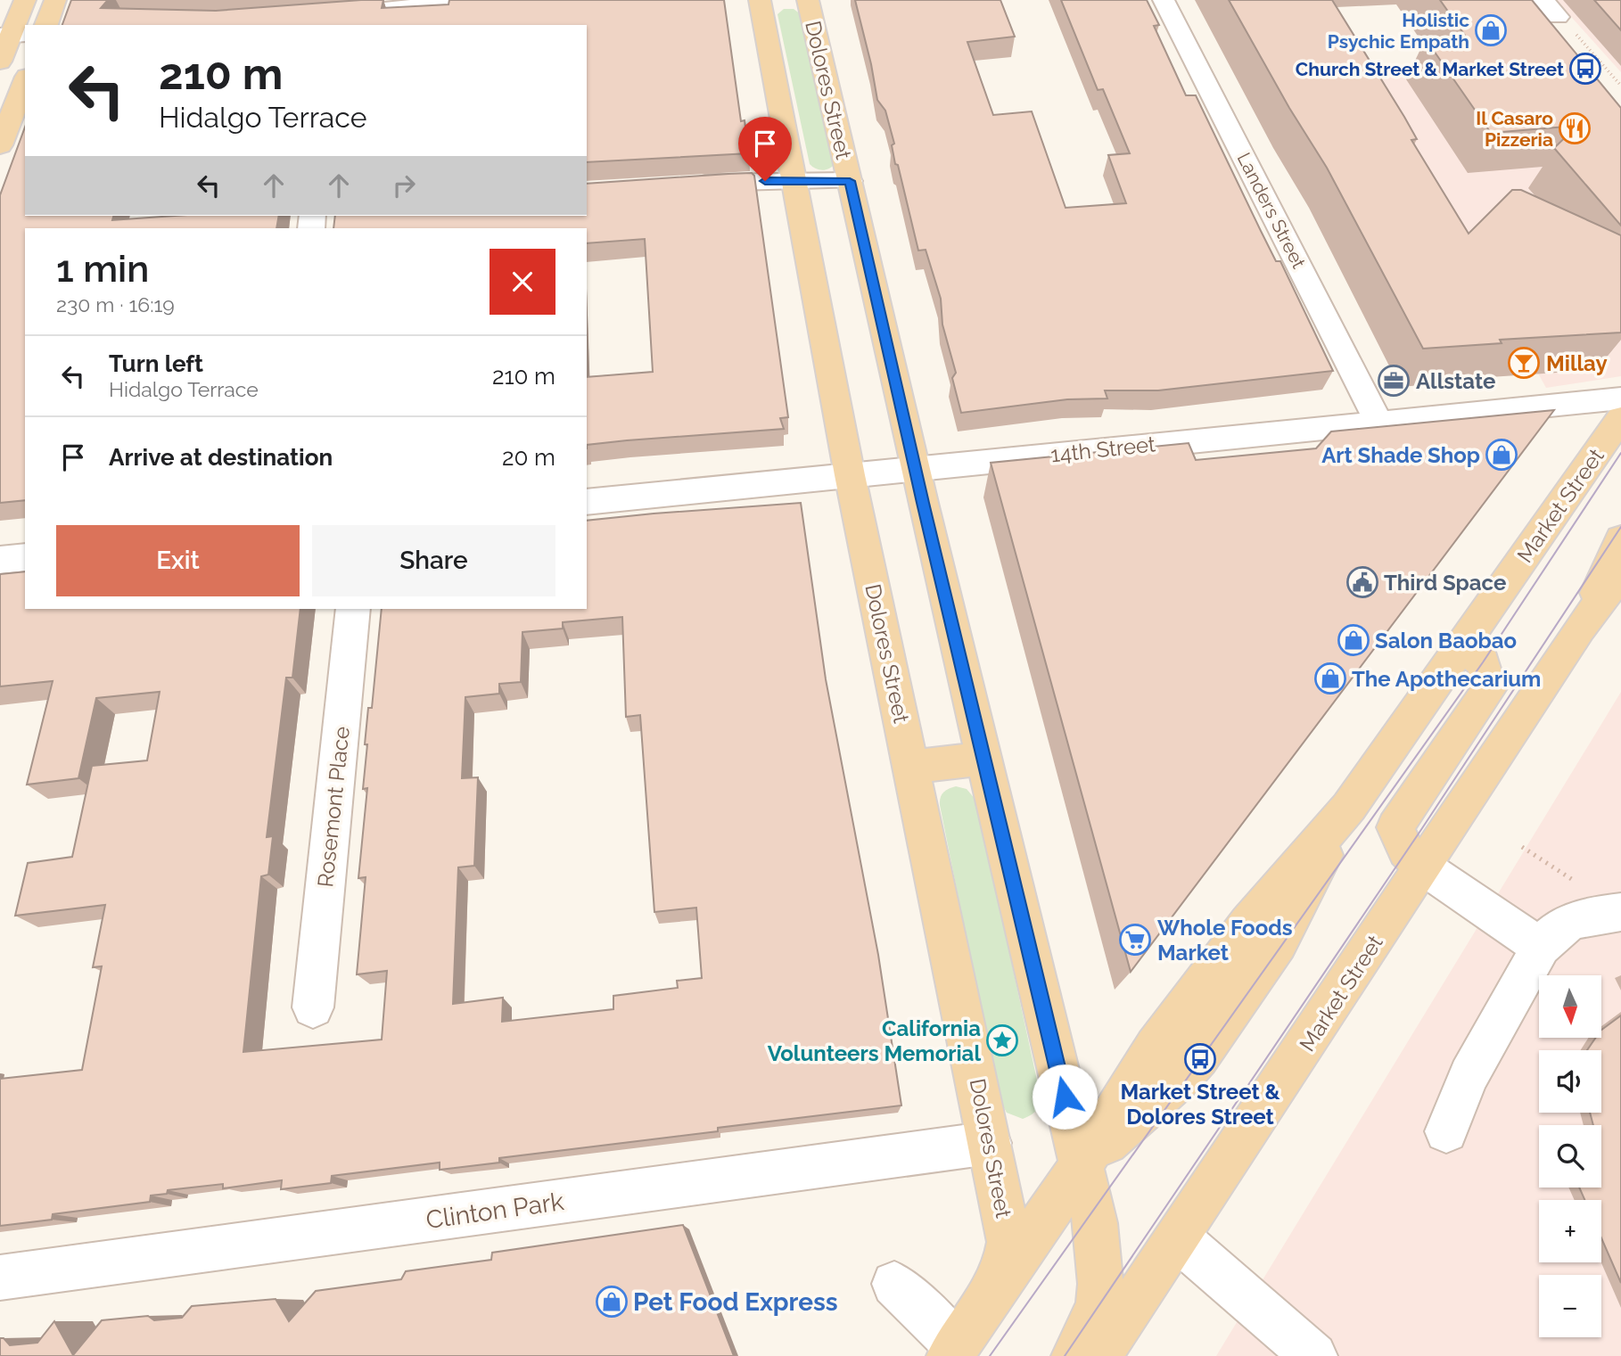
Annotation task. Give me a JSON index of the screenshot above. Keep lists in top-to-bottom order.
{
  "streets": {
    "main road": ["Dolores Street", "Market Street"],
    "street": [
      "Landers Street",
      "14th Street",
      "Rosemont Place",
      "Clinton Park"
    ]
  },
  "crossings": [
    ["Dolores Street", "14th Street"],
    ["Dolores Street", "Market Street"],
    ["Dolores Street", "Clinton Park"],
    ["Landers Street", "14th Street"]
  ],
  "places": {
    "shop": [
      "Holistic Psychic Empath",
      "Art Shade Shop",
      "Salon Baobao",
      "The Apothecarium",
      "Pet Food Express"
    ],
    "bus stop": ["Church Street & Market Street", "Market Street & Dolores Street"],
    "restaurant": ["Il Casaro Pizzeria"],
    "bar": ["Millay"],
    "office": ["Allstate"],
    "public building": ["Third Space"],
    "supermarket": ["Whole Foods Market"],
    "place": ["California Volunteers Memorial"]
  },
  "north": "bottom",
  "page": {
    "turn": ["210 m", "Hidalgo Terrace"],
    "heading": ["1 min", "230 m · 16:19"],
    "list": [
      {
        "name": "Turn left",
        "note": "Hidalgo Terrace",
        "value": "210 m"
      },
      {
        "name": "Arrive at destination",
        "value": "20 m"
      }
    ],
    "buttons": ["Exit", "Share"],
    "map_buttons": ["+", "−"]
  }
}
